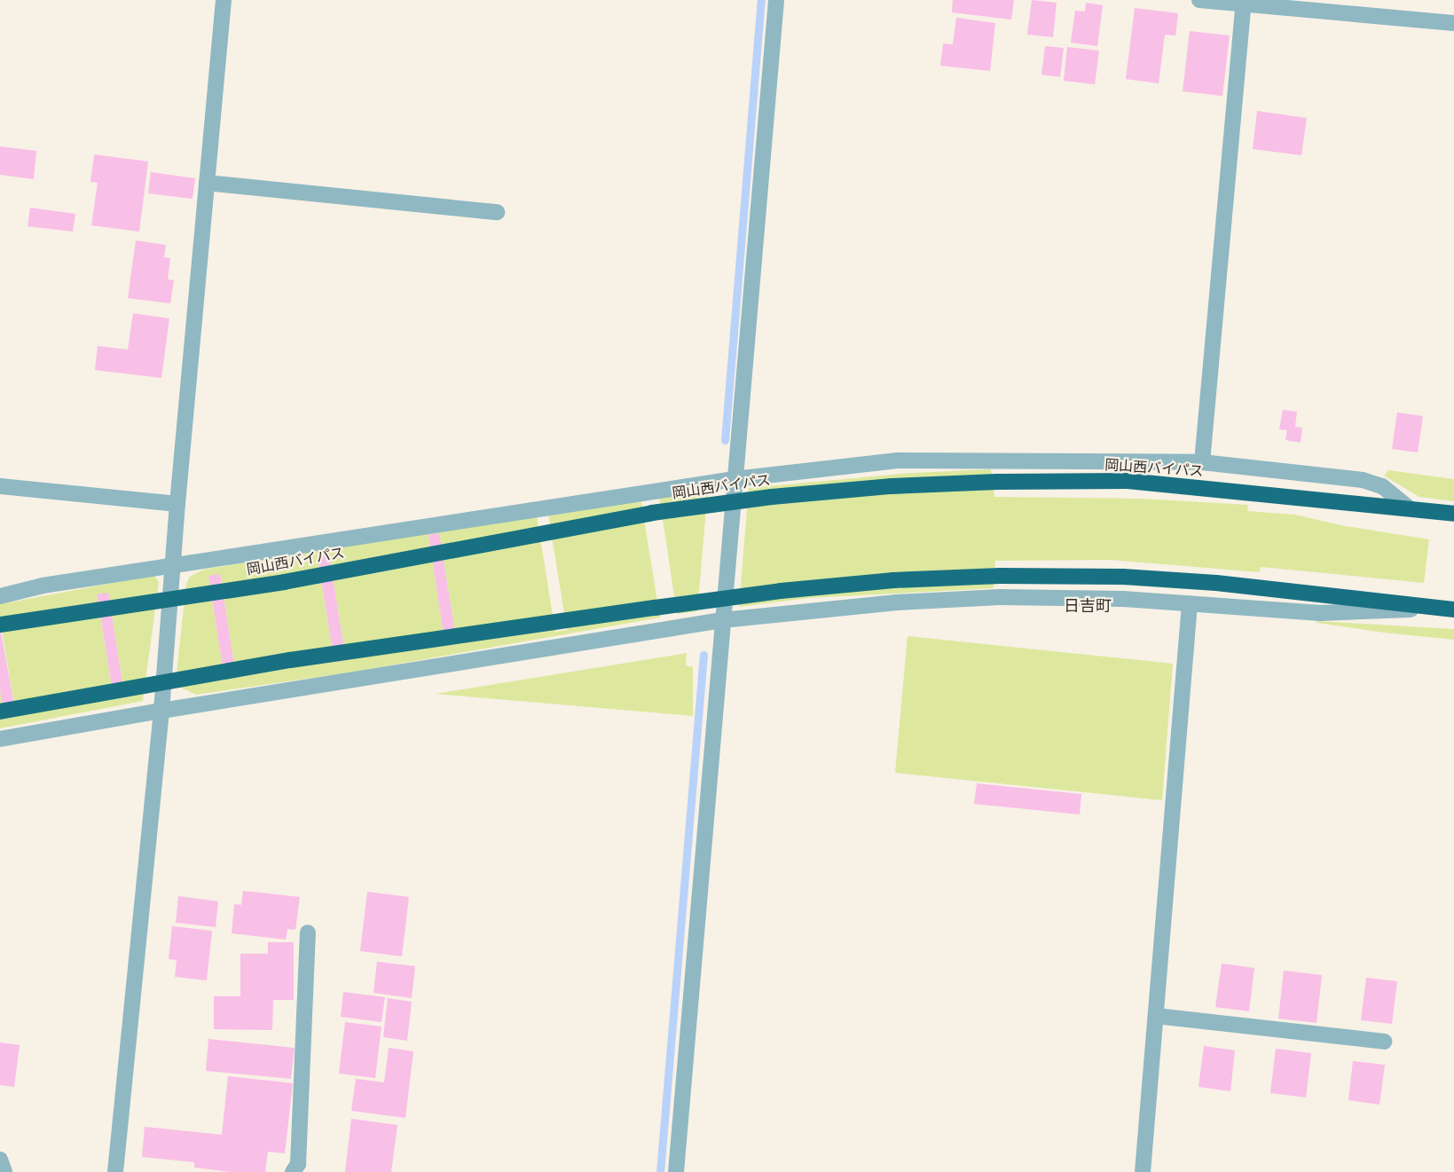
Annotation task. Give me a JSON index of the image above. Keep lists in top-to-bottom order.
{
  "streets": {
    "highway": ["岡山西バイパス"]
  },
  "districts": ["日吉町"]
}
